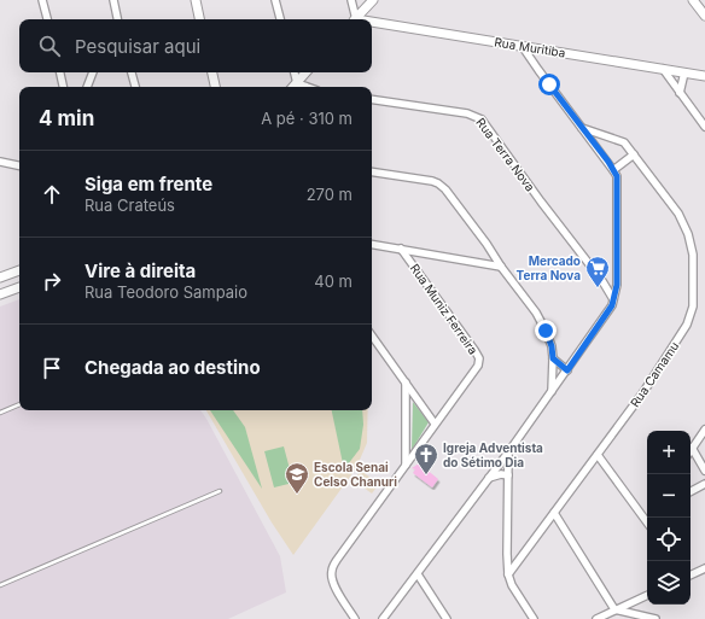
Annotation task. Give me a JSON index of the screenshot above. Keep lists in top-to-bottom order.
{
  "streets": {
    "street": [
      "Rua Muritiba",
      "Rua Terra Nova",
      "Rua Muniz Ferreira",
      "Rua Camamu"
    ]
  },
  "places": {
    "supermarket": ["Mercado Terra Nova"],
    "church": ["Igreja Adventista do Sétimo Dia"],
    "school or university": ["Escola Senai Celso Chanuri"]
  },
  "page": {
    "search": "Pesquisar aqui",
    "heading": ["4 min", "A pé · 310 m"],
    "list": [
      ["Siga em frente", "Rua Crateús", "270 m"],
      ["Vire à direita", "Rua Teodoro Sampaio", "40 m"],
      "Chegada ao destino"
    ],
    "map_buttons": ["+", "−"]
  }
}
